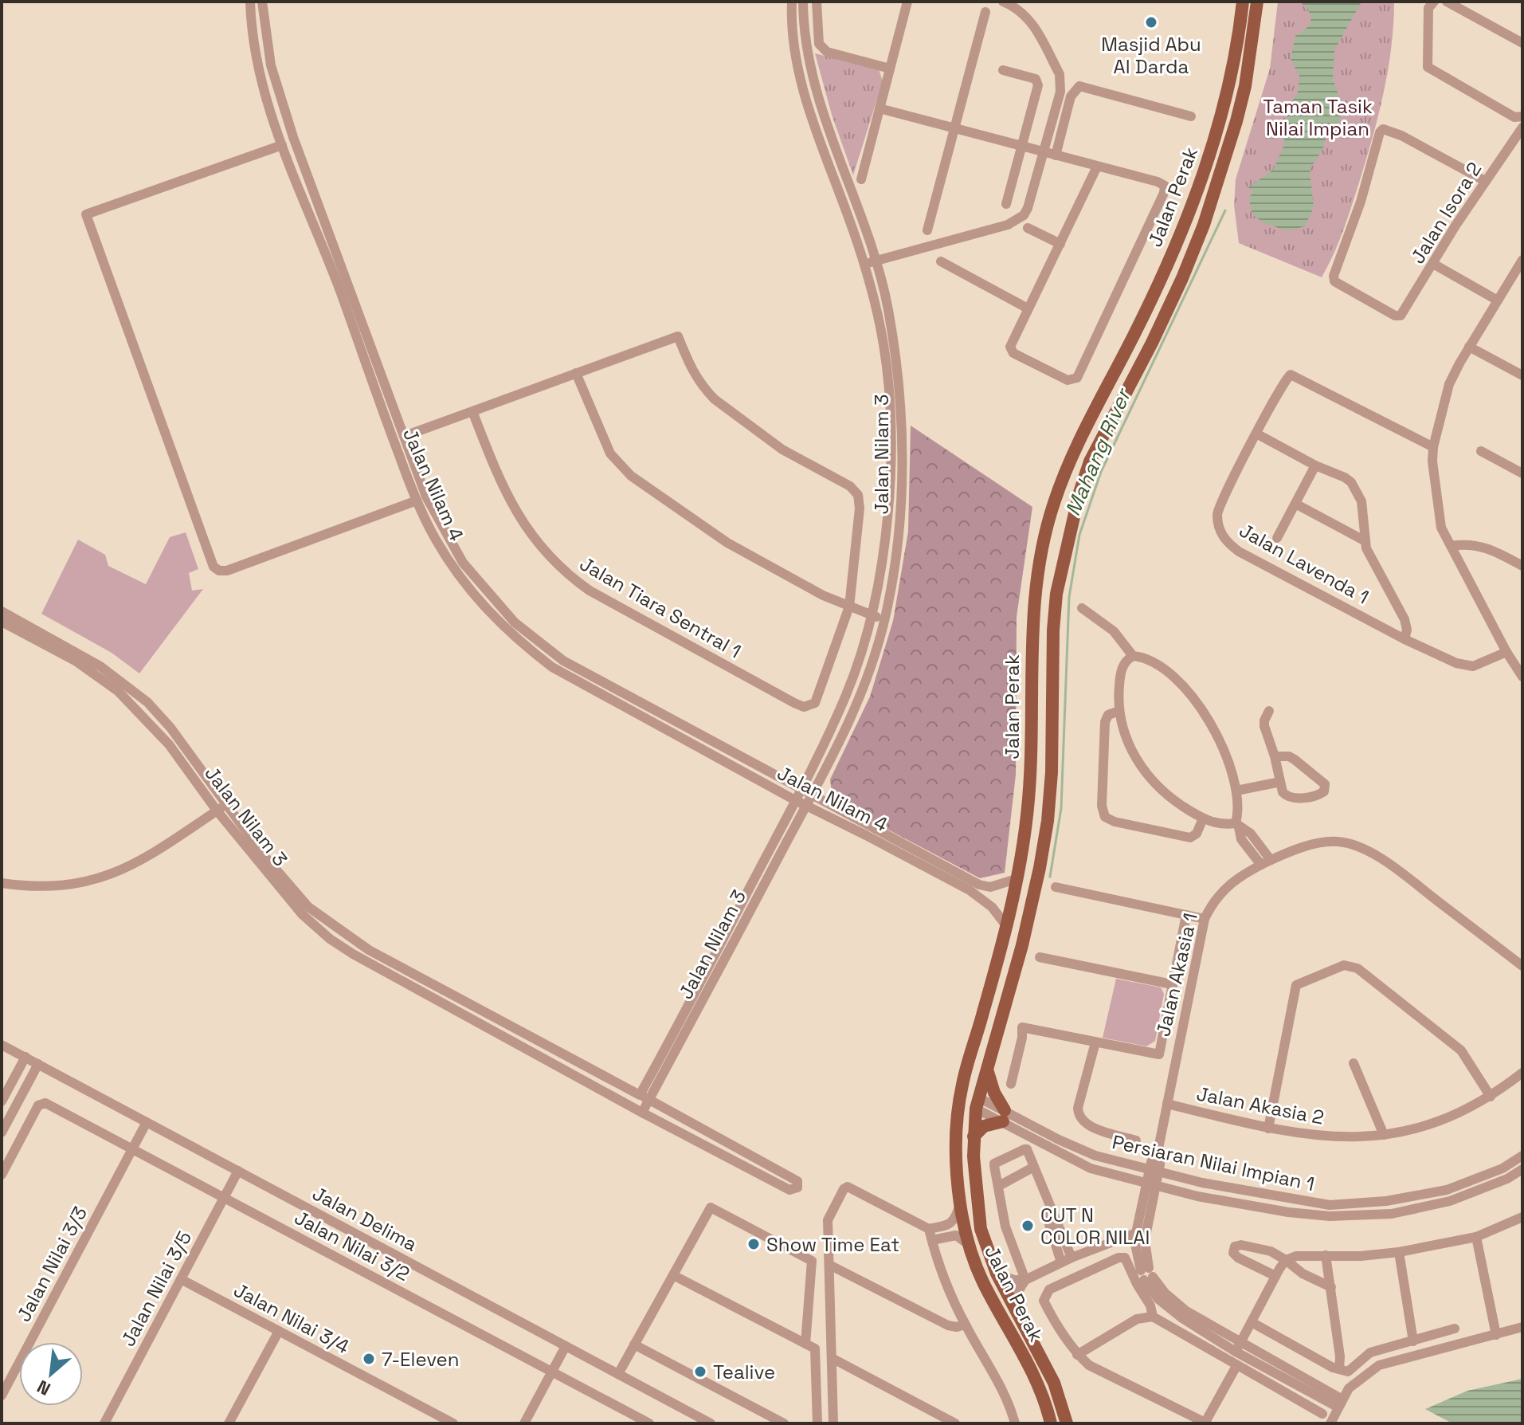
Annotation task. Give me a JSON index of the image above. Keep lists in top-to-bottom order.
{
  "streets": {
    "main road": ["Jalan Perak"],
    "street": [
      "Jalan Isora 2",
      "Jalan Nilam 3",
      "Jalan Nilam 4",
      "Jalan Lavenda 1",
      "Jalan Tiara Sentral 1",
      "Jalan Akasia 1",
      "Jalan Akasia 2",
      "Persiaran Nilai Impian 1",
      "Jalan Delima",
      "Jalan Nilai 3/2",
      "Jalan Nilai 3/3",
      "Jalan Nilai 3/5",
      "Jalan Nilai 3/4"
    ]
  },
  "crossings": [
    ["Jalan Perak", "Jalan Nilam 4"],
    ["Jalan Perak", "Persiaran Nilai Impian 1"],
    ["Jalan Nilam 3", "Jalan Nilam 4"],
    ["Jalan Akasia 1", "Jalan Akasia 2"],
    ["Jalan Akasia 1", "Persiaran Nilai Impian 1"],
    ["Jalan Delima", "Jalan Nilai 3/3"],
    ["Jalan Delima", "Jalan Nilai 3/5"],
    ["Jalan Nilai 3/2", "Jalan Nilai 3/3"],
    ["Jalan Nilai 3/2", "Jalan Nilai 3/5"],
    ["Jalan Nilai 3/5", "Jalan Nilai 3/4"]
  ],
  "water": ["Mahang River"],
  "parks": ["Taman Tasik Nilai Impian"],
  "places": [
    "Masjid Abu Al Darda",
    "CUT N COLOR NILAI",
    "Show Time Eat",
    "7-Eleven",
    "Tealive"
  ],
  "north": "bottom left"
}
